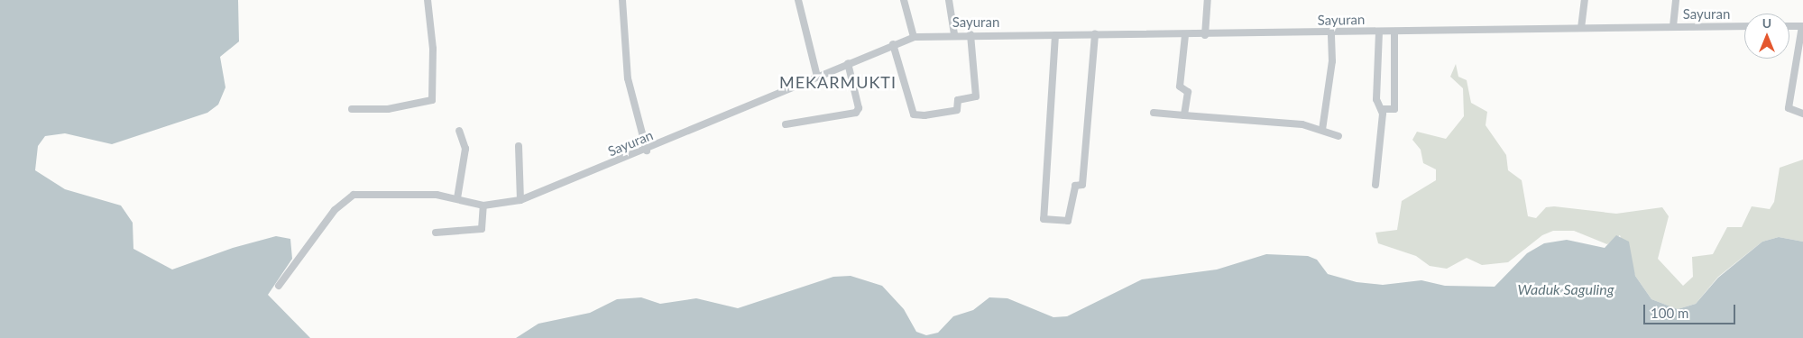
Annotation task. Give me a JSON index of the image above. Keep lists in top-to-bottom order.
{
  "streets": {
    "street": ["Sayuran"]
  },
  "districts": ["MEKARMUKTI"],
  "water": ["Waduk Saguling"],
  "scale_bar": "100 m",
  "north": "top"
}
